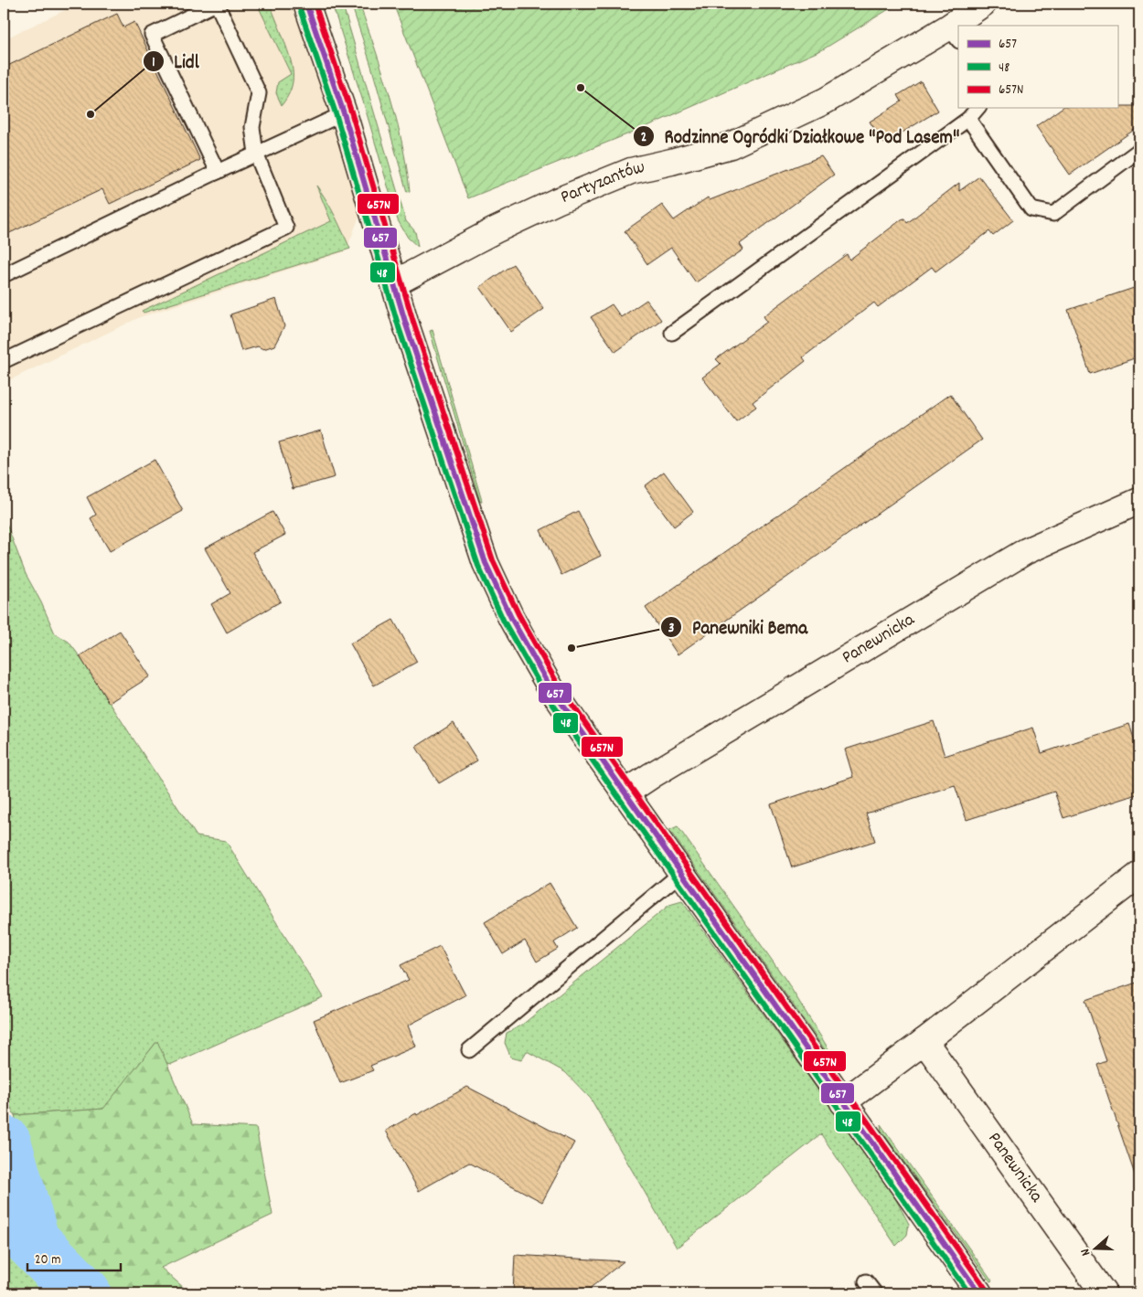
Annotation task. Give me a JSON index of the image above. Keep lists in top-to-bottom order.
{
  "streets": {
    "street": ["Partyzantów", "Panewnicka"]
  },
  "places": ["Rodzinne Ogródki Działkowe \"Pod Lasem\"", "Lidl", "Panewniki Bema"],
  "lines": ["transit line 657", "transit line 657N", "transit line 48"],
  "legend": ["657", "48", "657N"],
  "scale_bar": "20 m",
  "north": "left"
}
